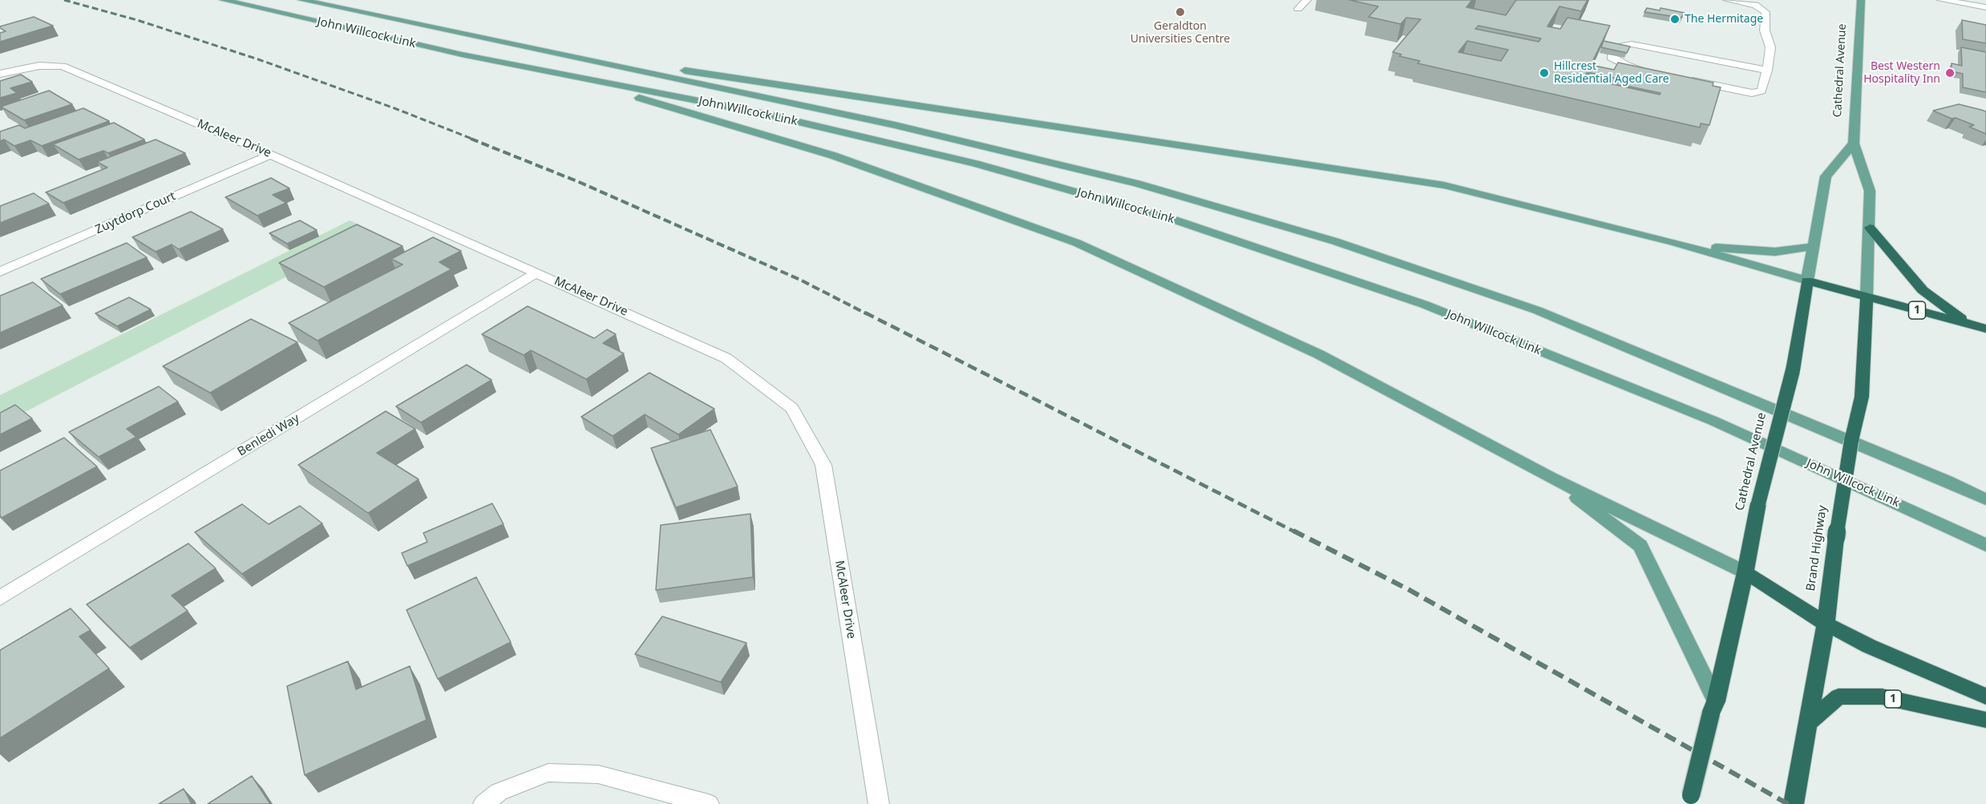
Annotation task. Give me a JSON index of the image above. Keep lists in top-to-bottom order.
{
  "streets": {
    "highway": ["Cathedral Avenue", "1", "Brand Highway"],
    "main road": ["John Willcock Link"],
    "street": ["McAleer Drive", "Zuytdorp Court", "Benledi Way"]
  },
  "crossings": [
    ["Cathedral Avenue", "1"],
    ["Cathedral Avenue", "Brand Highway"],
    ["McAleer Drive", "Zuytdorp Court"],
    ["McAleer Drive", "Benledi Way"],
    ["1", "Brand Highway"]
  ],
  "places": [
    "Geraldton Universities Centre",
    "The Hermitage",
    "Hillcrest Residential Aged Care",
    "Best Western Hospitality Inn"
  ]
}
